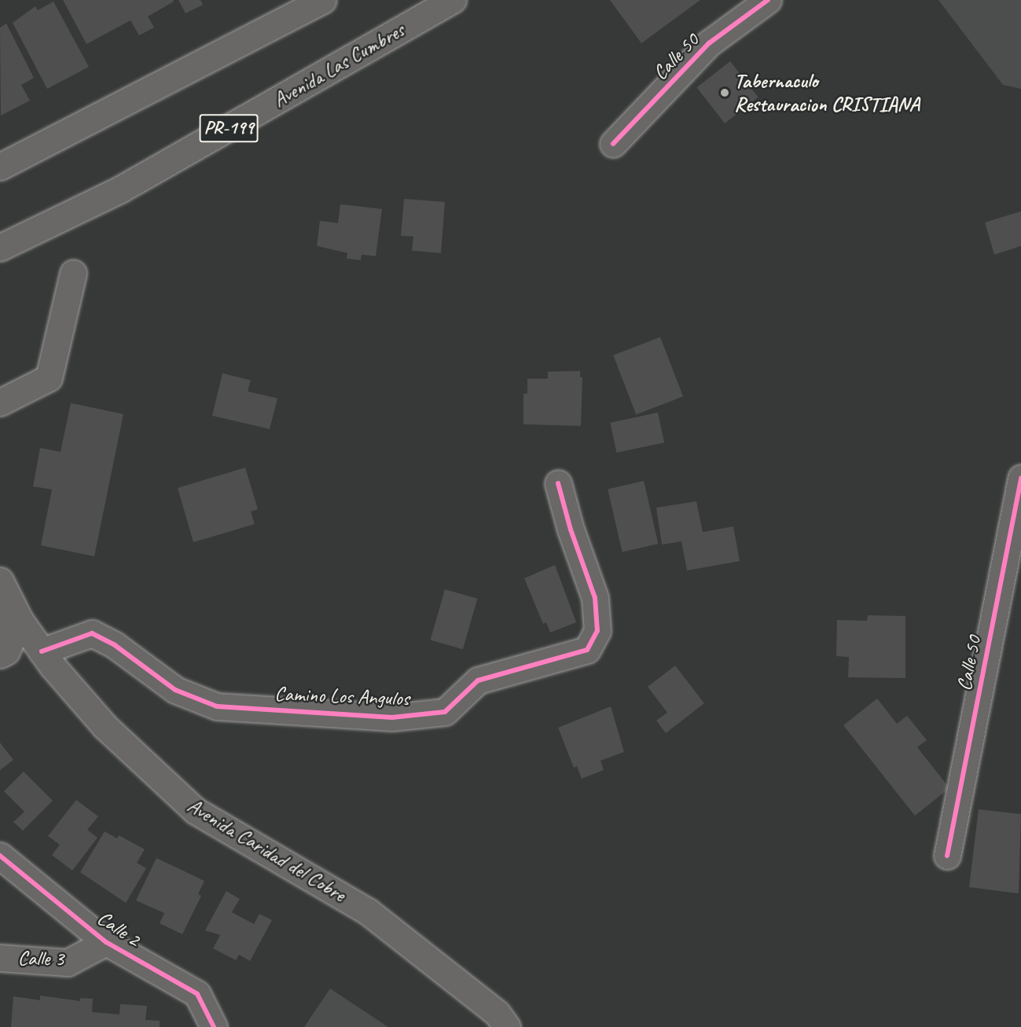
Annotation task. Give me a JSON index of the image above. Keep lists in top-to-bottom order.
{
  "streets": {
    "main road": [
      "Calle 50",
      "Avenida Las Cumbres",
      "PR-199",
      "Camino Los Angulos",
      "Avenida Caridad del Cobre",
      "Calle 2",
      "Calle 3"
    ]
  },
  "crossings": [
    ["Camino Los Angulos", "Avenida Caridad del Cobre"],
    ["Calle 2", "Calle 3"]
  ],
  "places": ["Tabernaculo Restauracion CRISTIANA"]
}
